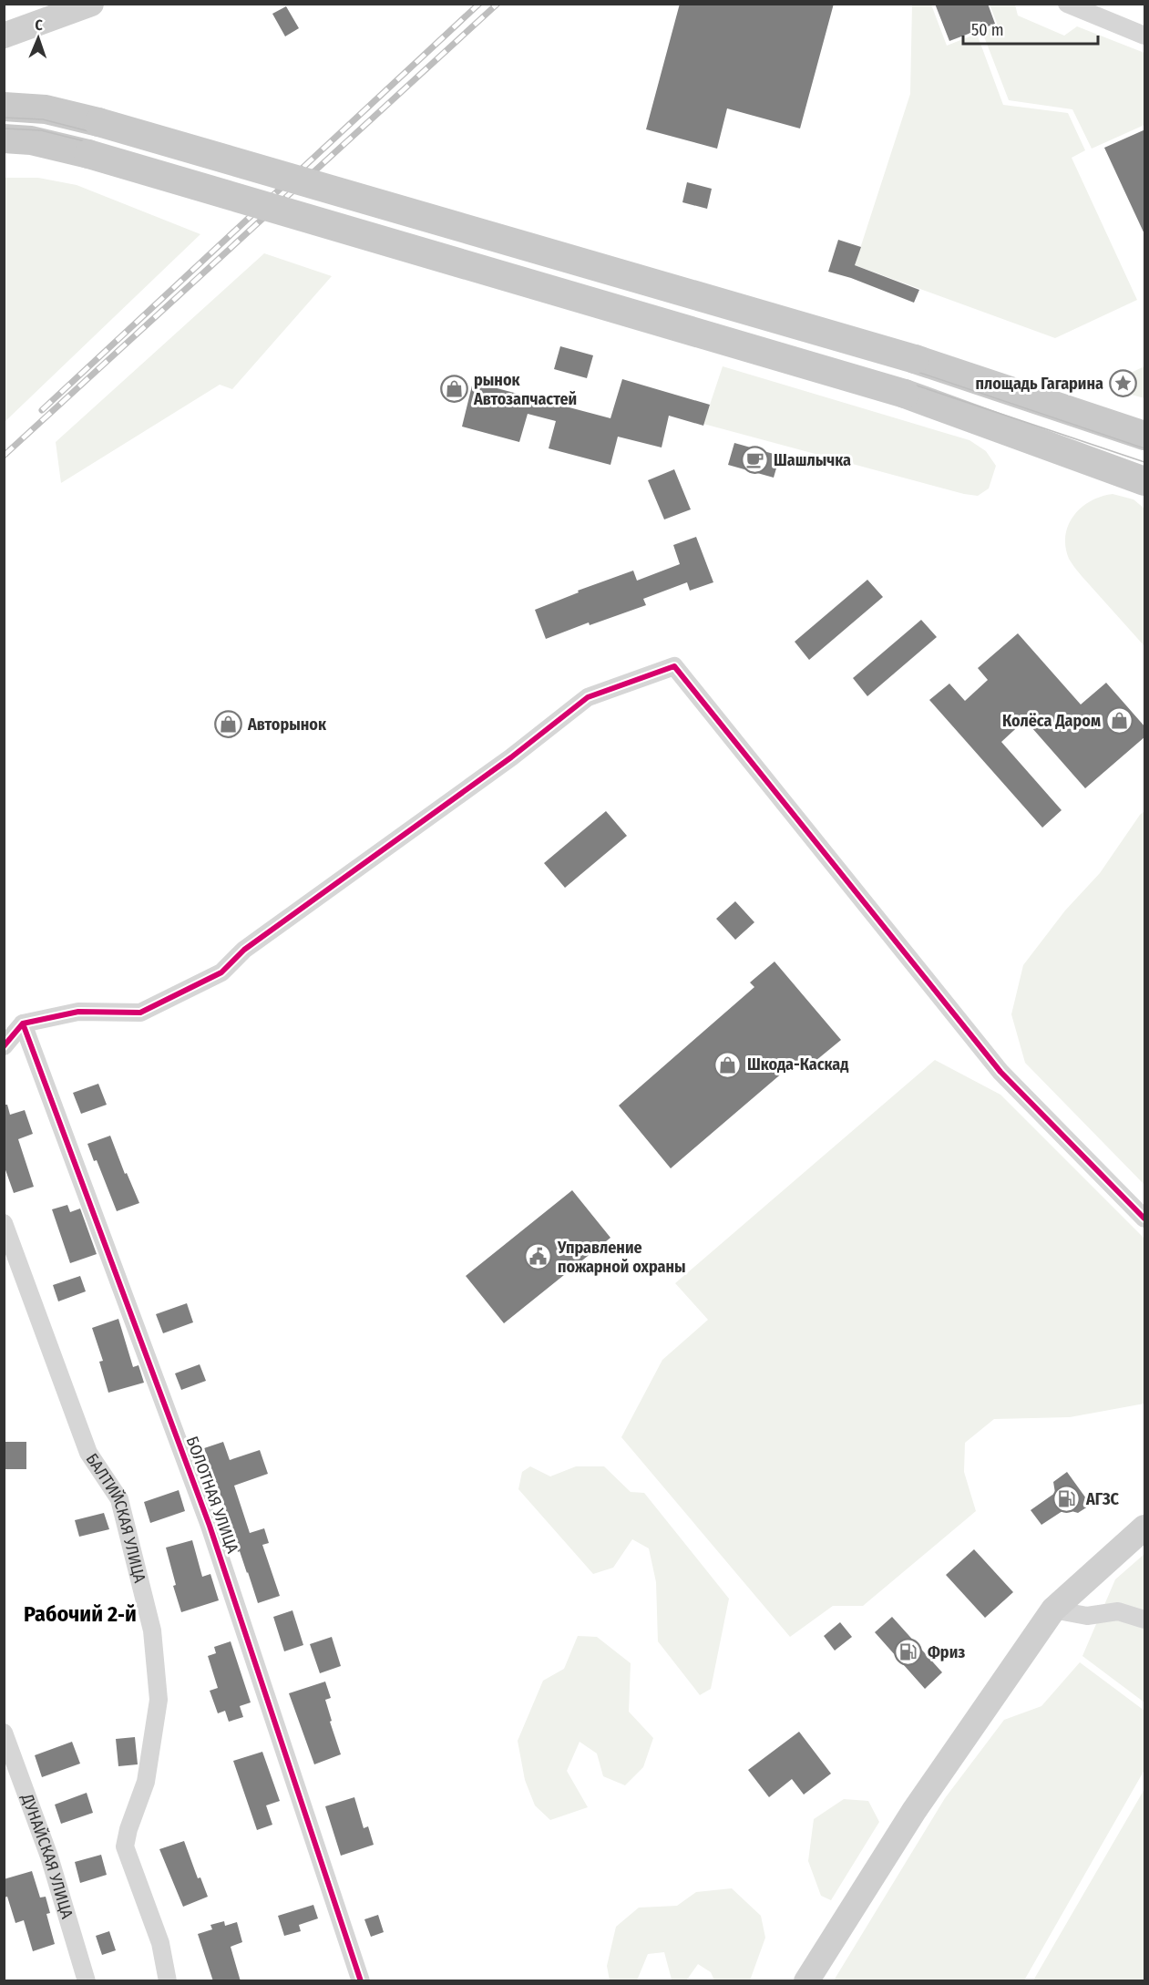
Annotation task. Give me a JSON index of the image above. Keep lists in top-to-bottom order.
{
  "streets": {
    "street": ["БОЛОТНАЯ УЛИЦА", "БАЛТИЙСКАЯ УЛИЦА", "ДУНАЙСКАЯ УЛИЦА"]
  },
  "districts": ["Рабочий 2‑й"],
  "places": {
    "place": ["площадь Гагарина"],
    "shop": [
      "рынок Автозапчастей",
      "Колёса Даром",
      "Авторынок",
      "Шкода-Каскад"
    ],
    "cafe": ["Шашлычка"],
    "public building": ["Управление пожарной охраны"],
    "fuel station": ["АГЗС", "Фриз"]
  },
  "scale_bar": "50 m",
  "north": "top"
}
